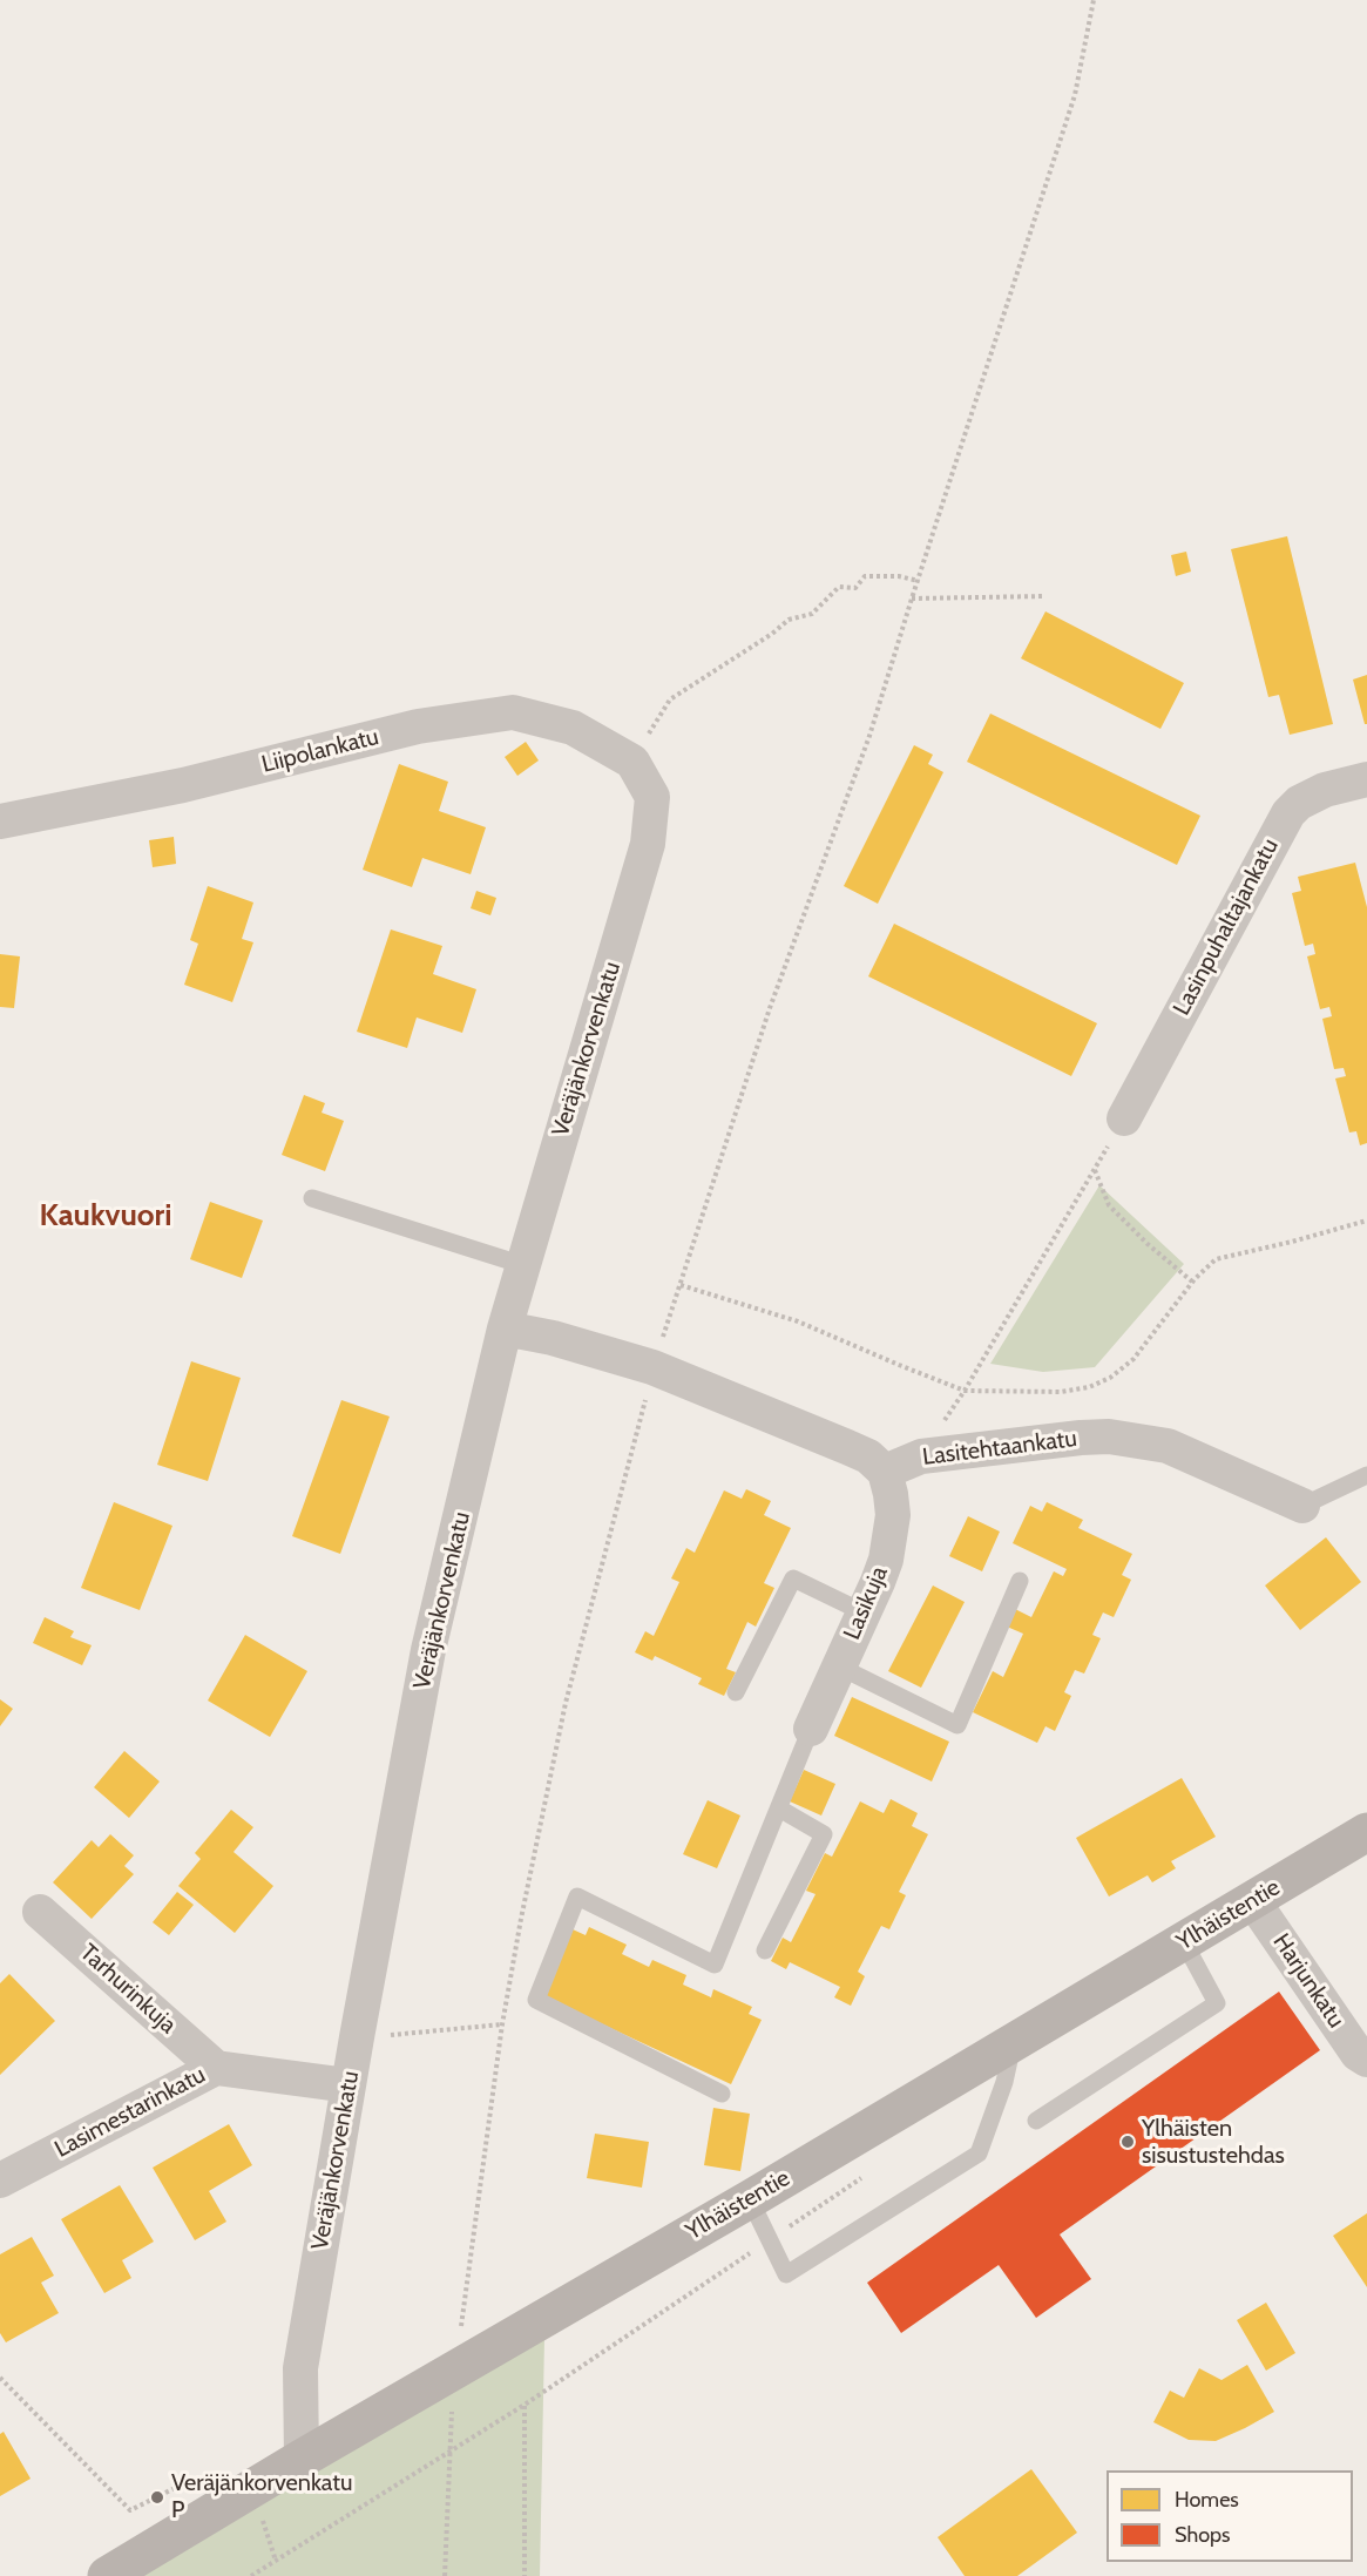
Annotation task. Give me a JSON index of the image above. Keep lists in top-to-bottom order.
{
  "streets": {
    "street": [
      "Liipolankatu",
      "Lasinpuhaltajankatu",
      "Veräjänkorvenkatu",
      "Lasitehtaankatu",
      "Lasikuja",
      "Ylhäistentie",
      "Harjunkatu",
      "Tarhurinkuja",
      "Lasimestarinkatu"
    ]
  },
  "crossings": [
    ["Liipolankatu", "Veräjänkorvenkatu"],
    ["Veräjänkorvenkatu", "Ylhäistentie"],
    ["Veräjänkorvenkatu", "Lasimestarinkatu"],
    ["Lasitehtaankatu", "Lasikuja"],
    ["Ylhäistentie", "Harjunkatu"],
    ["Tarhurinkuja", "Lasimestarinkatu"]
  ],
  "districts": ["Kaukvuori"],
  "places": ["Ylhäisten sisustustehdas", "Veräjänkorvenkatu P"],
  "legend": ["Homes", "Shops"]
}
